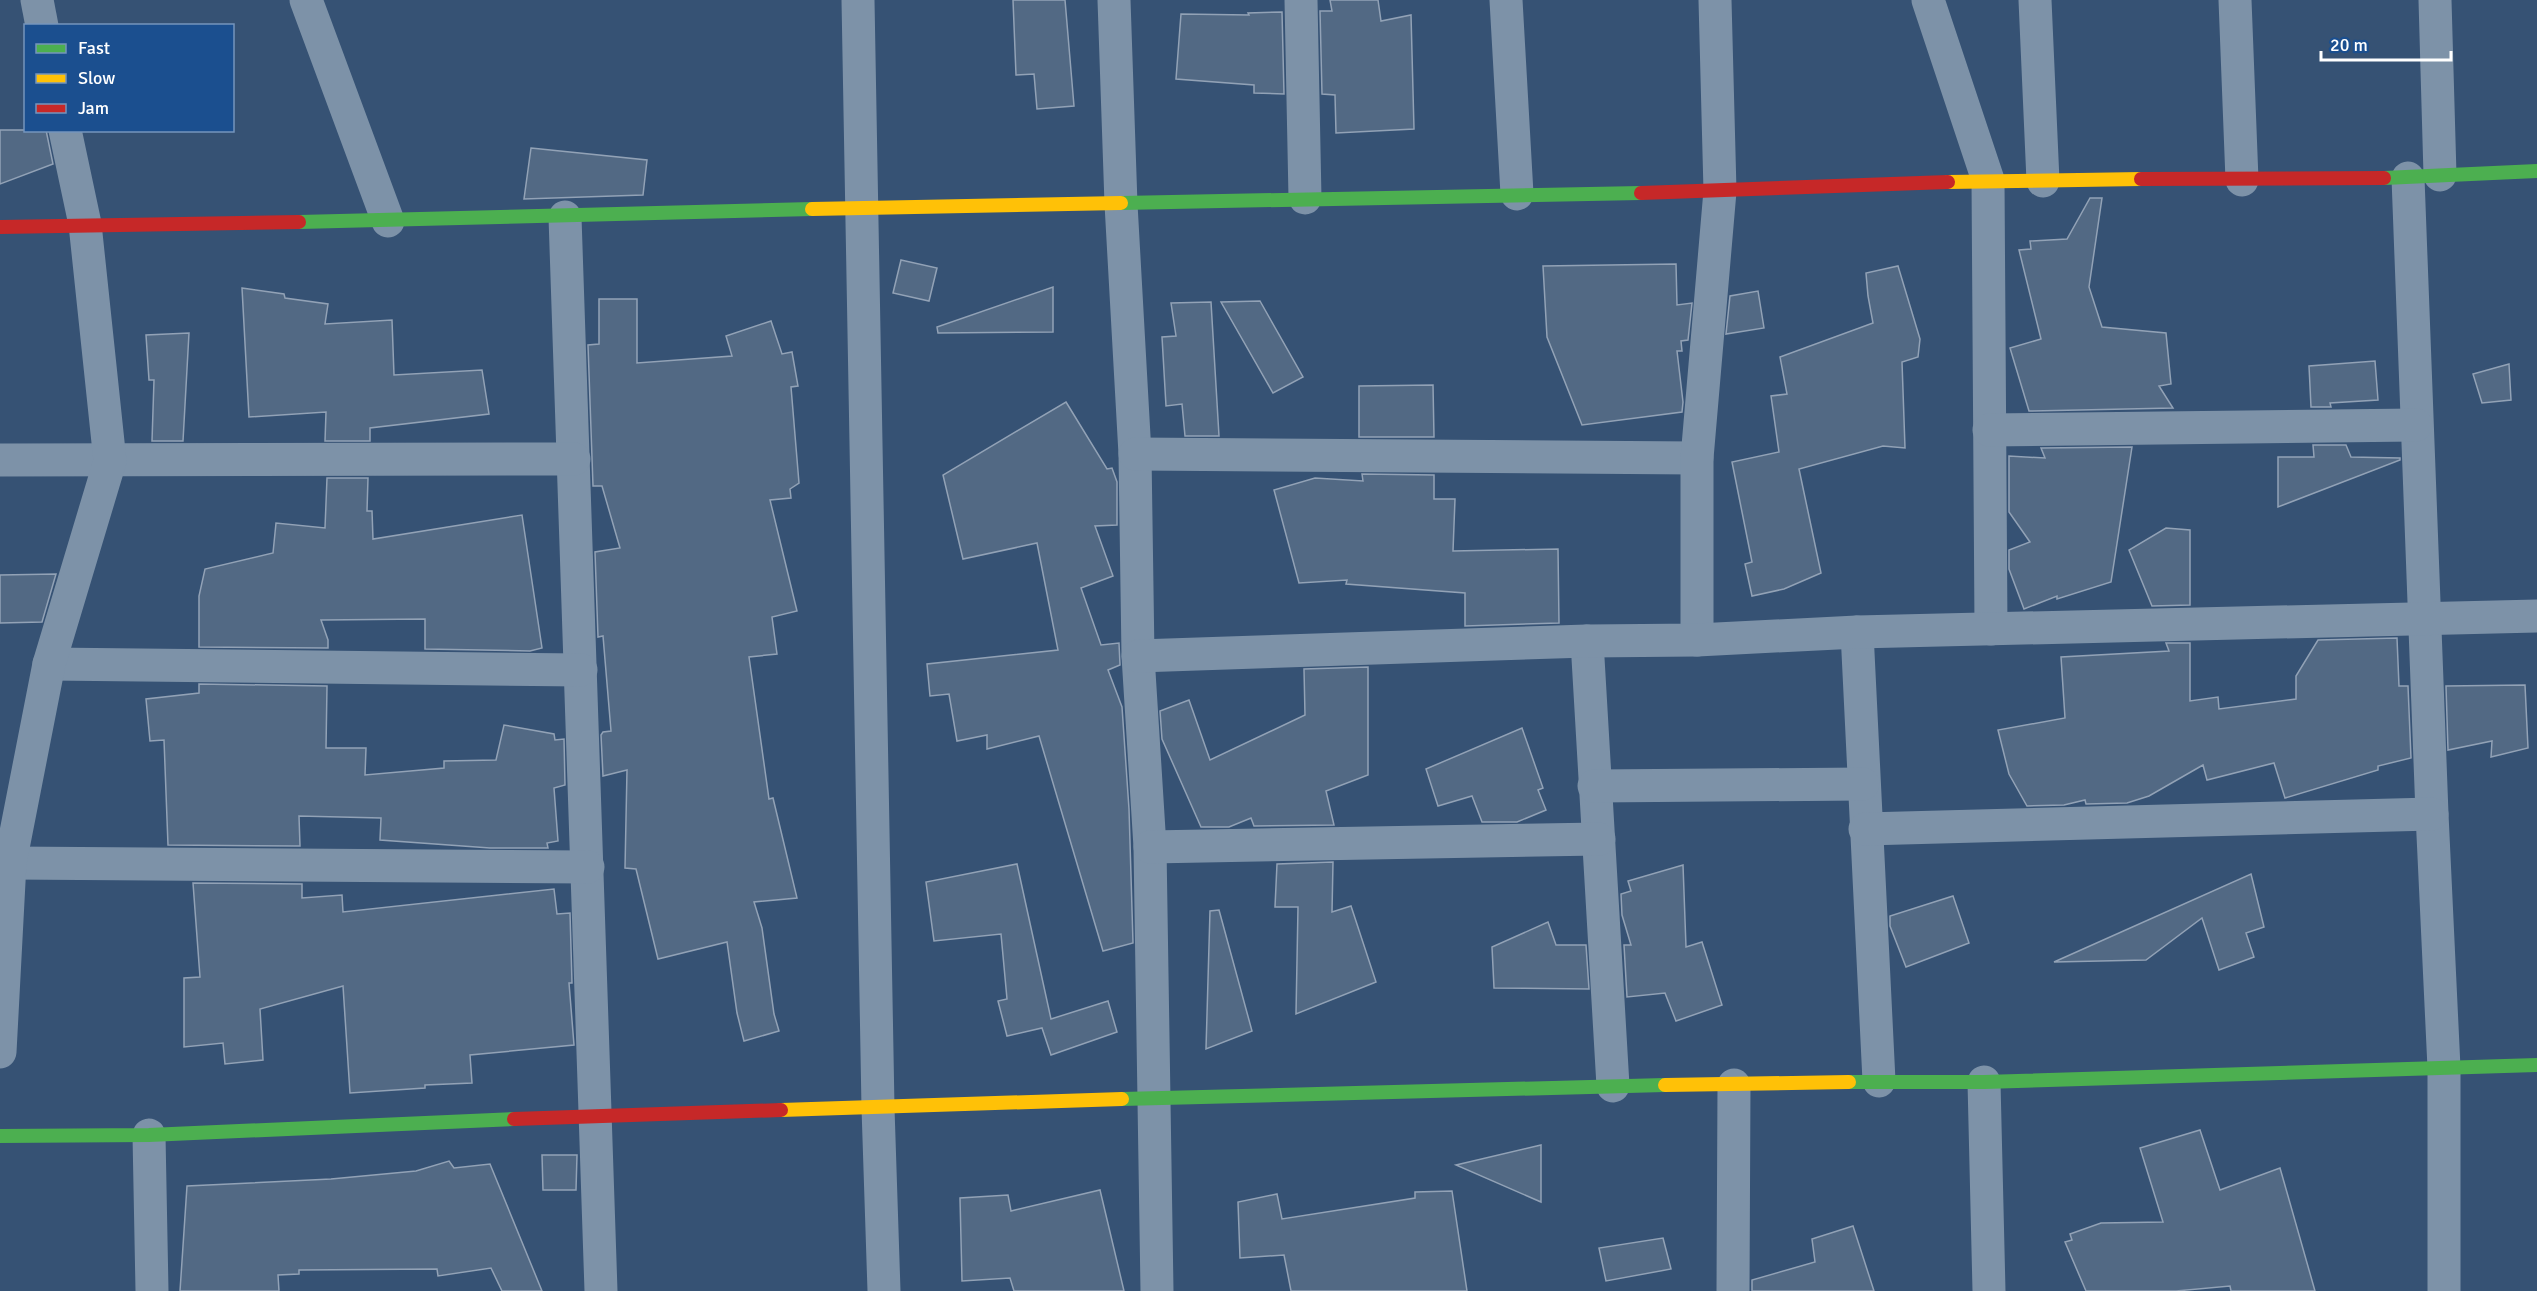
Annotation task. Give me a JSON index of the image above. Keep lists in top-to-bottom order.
{
  "legend": ["Fast", "Slow", "Jam"],
  "scale_bar": "20 m"
}
